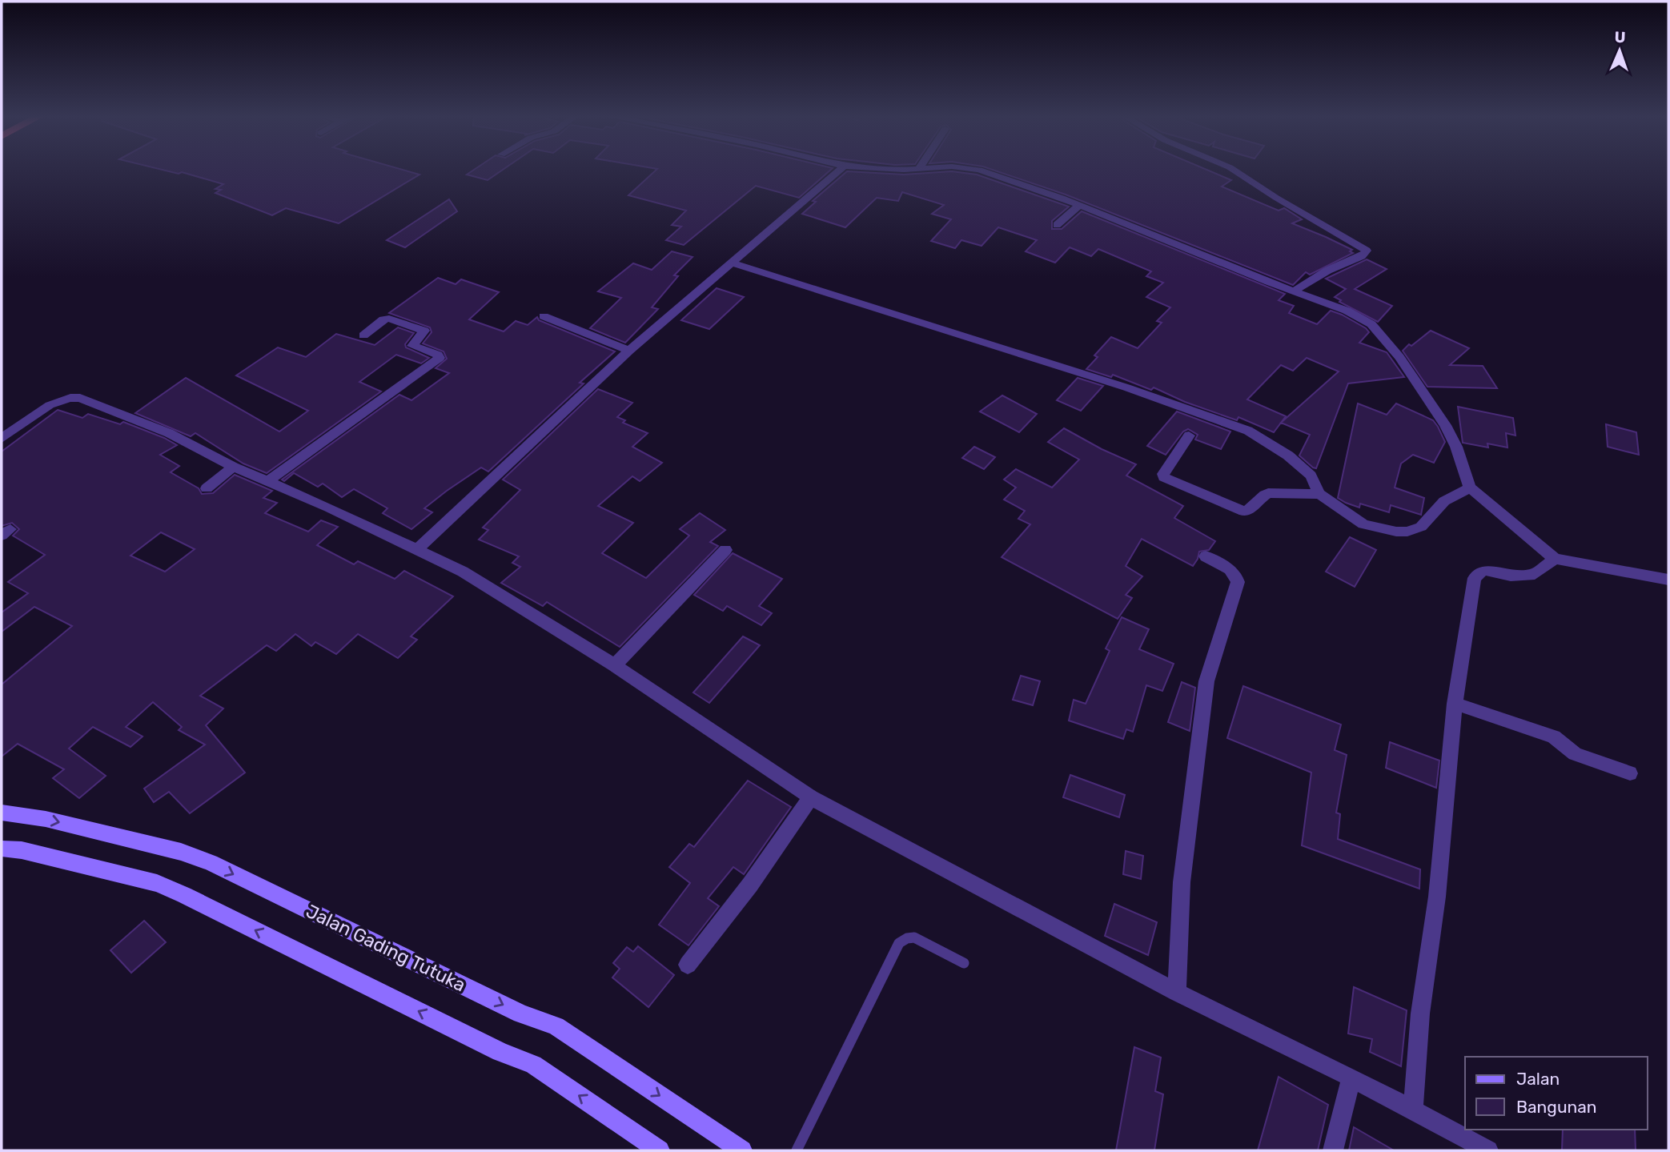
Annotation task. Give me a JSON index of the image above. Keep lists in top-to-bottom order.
{
  "streets": {
    "main road": ["Jalan Gading Tutuka"]
  },
  "legend": ["Jalan", "Bangunan"],
  "north": "top"
}
